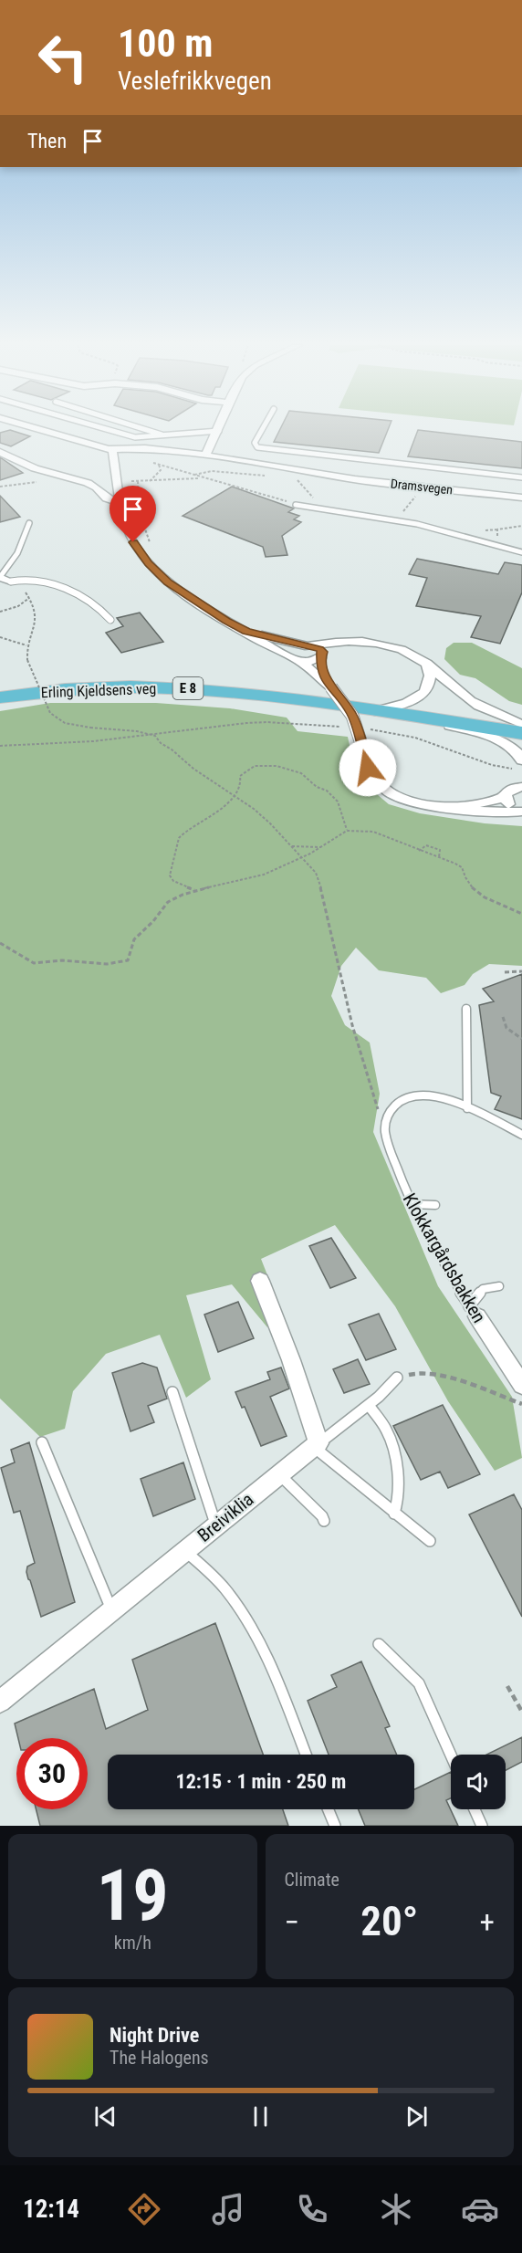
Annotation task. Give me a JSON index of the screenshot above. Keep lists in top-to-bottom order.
{
  "streets": {
    "highway": ["E 8", "Erling Kjeldsens veg"],
    "street": ["Dramsvegen", "Klokkargårdsbakken", "Breiviklia"]
  },
  "page": {
    "turn": ["100 m", "Veslefrikkvegen"],
    "then": "Then",
    "limit": "30",
    "trip": "12:15 · 1 min · 250 m",
    "tile": [
      ["19", "km/h"],
      "Climate"
    ],
    "heat": ["−", "20°", "+"],
    "song": ["Night Drive", "The Halogens"],
    "tabs": "12:14"
  }
}
